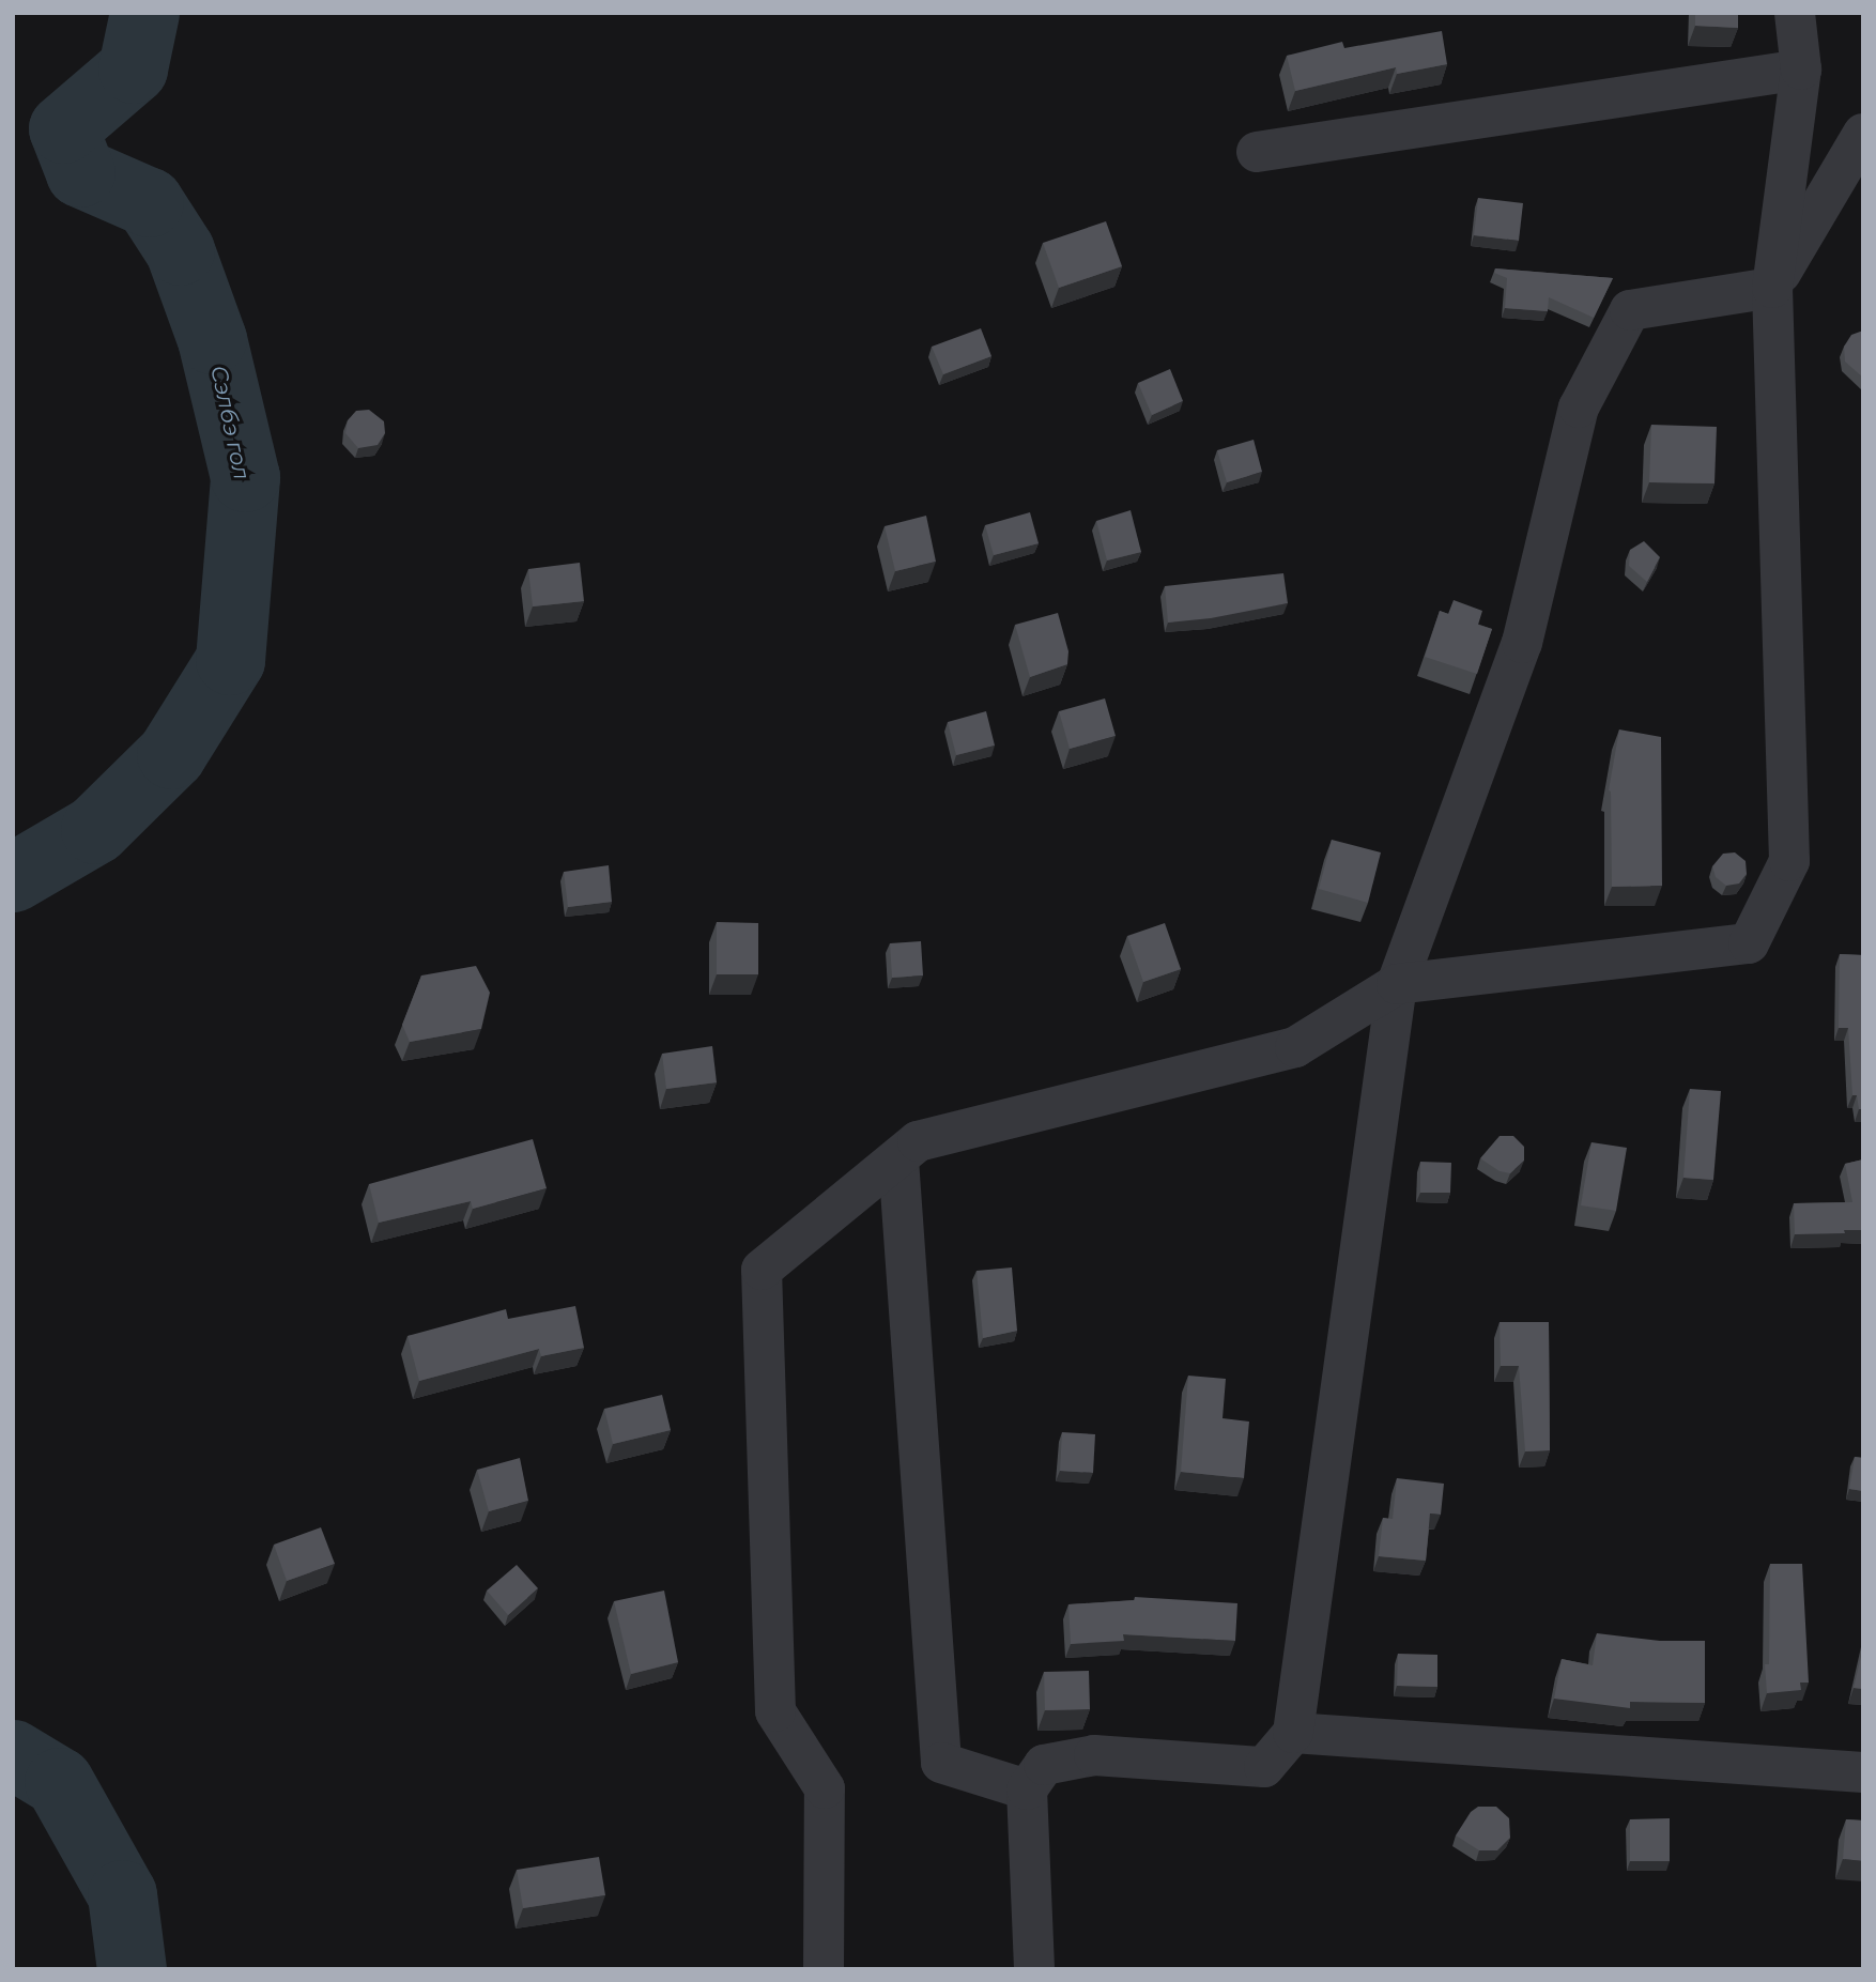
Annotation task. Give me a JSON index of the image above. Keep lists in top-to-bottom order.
{
  "water": ["Сэлбэ гол"]
}
